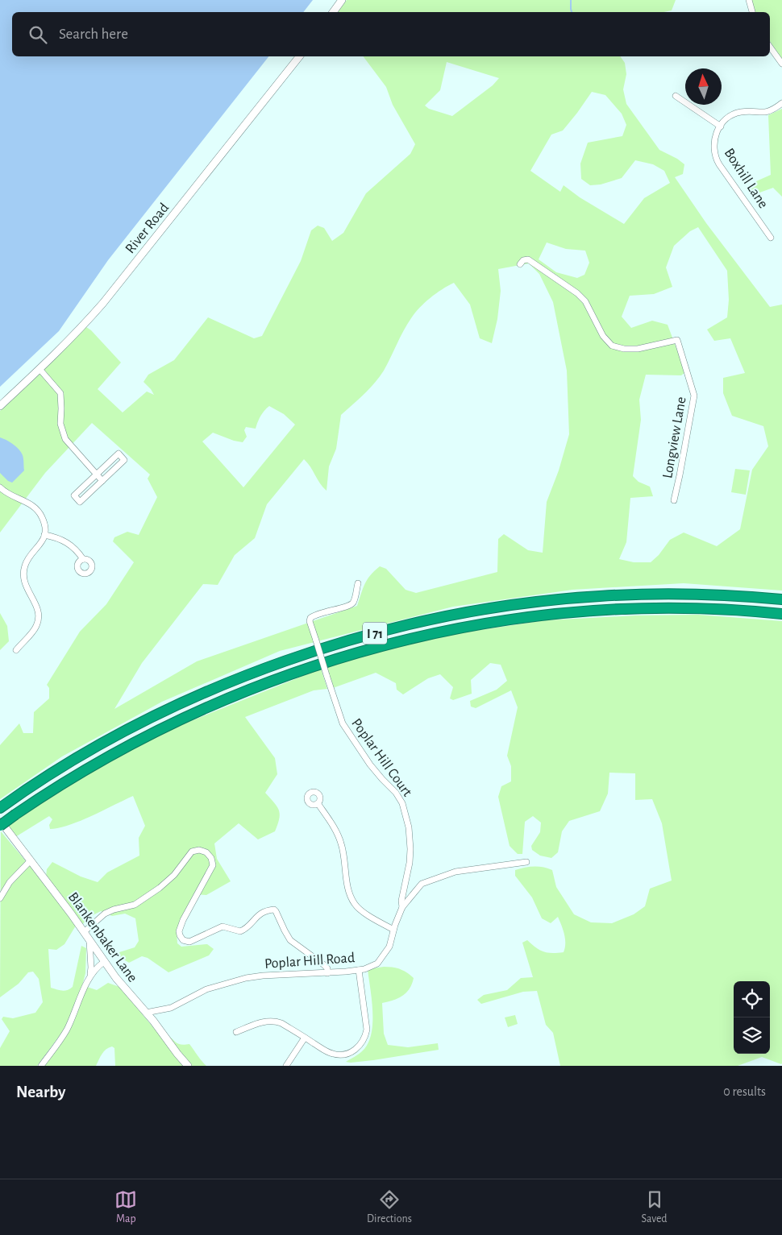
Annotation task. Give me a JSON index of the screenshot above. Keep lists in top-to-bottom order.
{
  "streets": {
    "highway": ["I 71"],
    "street": [
      "Boxhill Lane",
      "River Road",
      "Longview Lane",
      "Poplar Hill Court",
      "Blankenbaker Lane",
      "Poplar Hill Road"
    ]
  },
  "crossings": [
    ["Poplar Hill Court", "Poplar Hill Road"],
    ["Blankenbaker Lane", "Poplar Hill Road"]
  ],
  "north": "top",
  "page": {
    "search": "Search here",
    "heading": ["Nearby", "0 results"],
    "nav": ["Map", "Directions", "Saved"]
  }
}
